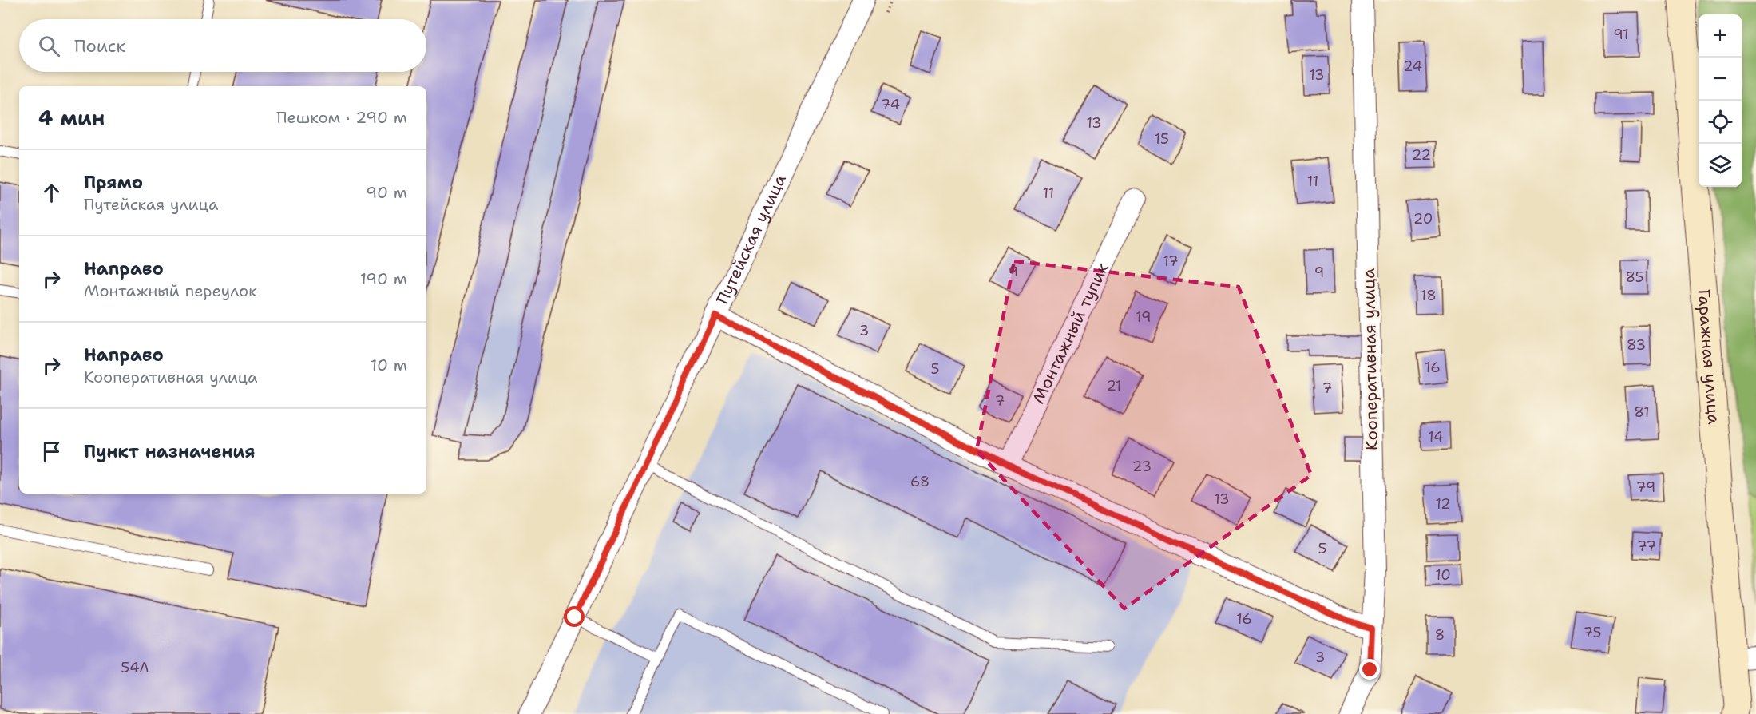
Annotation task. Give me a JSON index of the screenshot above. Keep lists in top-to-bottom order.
{
  "streets": {
    "street": [
      "Путейская улица",
      "Монтажный тупик",
      "Гаражная улица",
      "Кооперативная улица"
    ]
  },
  "house_numbers": [
    "91",
    "24",
    "13",
    "74",
    "13",
    "15",
    "22",
    "11",
    "11",
    "20",
    "17",
    "9",
    "9",
    "85",
    "18",
    "19",
    "3",
    "83",
    "16",
    "5",
    "21",
    "7",
    "7",
    "81",
    "14",
    "23",
    "68",
    "79",
    "13",
    "12",
    "77",
    "5",
    "10",
    "16",
    "75",
    "8",
    "3",
    "54Л"
  ],
  "page": {
    "map_buttons": ["+", "−"],
    "search": "Поиск",
    "heading": ["4 мин", "Пешком · 290 m"],
    "list": [
      ["Прямо", "Путейская улица", "90 m"],
      ["Направо", "Монтажный переулок", "190 m"],
      ["Направо", "Кооперативная улица", "10 m"],
      "Пункт назначения"
    ]
  }
}
